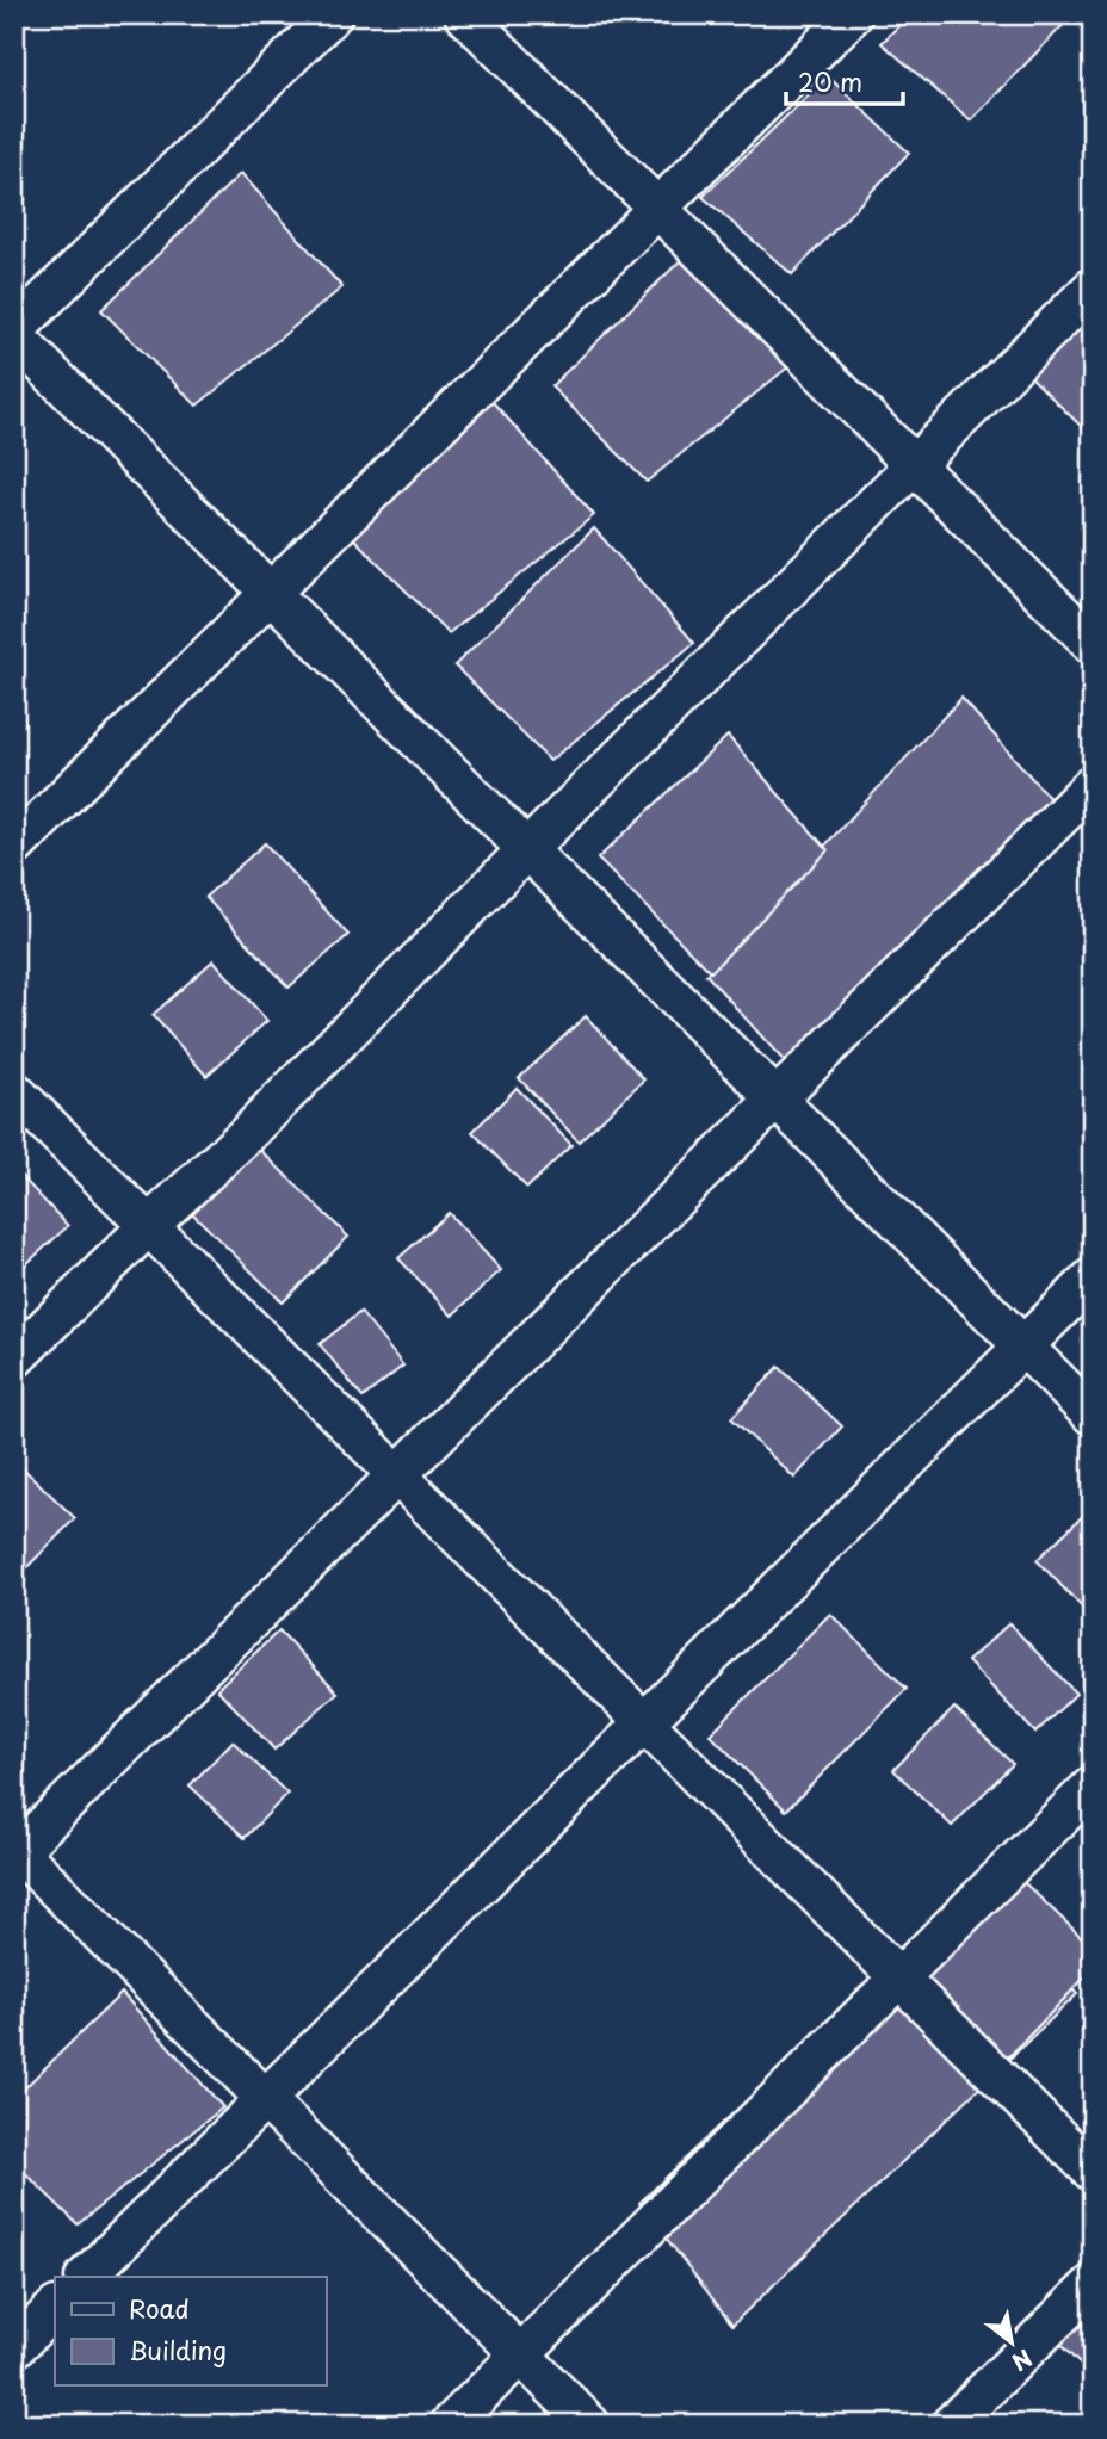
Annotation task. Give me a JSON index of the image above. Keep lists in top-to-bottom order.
{
  "legend": ["Road", "Building"],
  "scale_bar": "20 m",
  "north": "bottom right"
}
